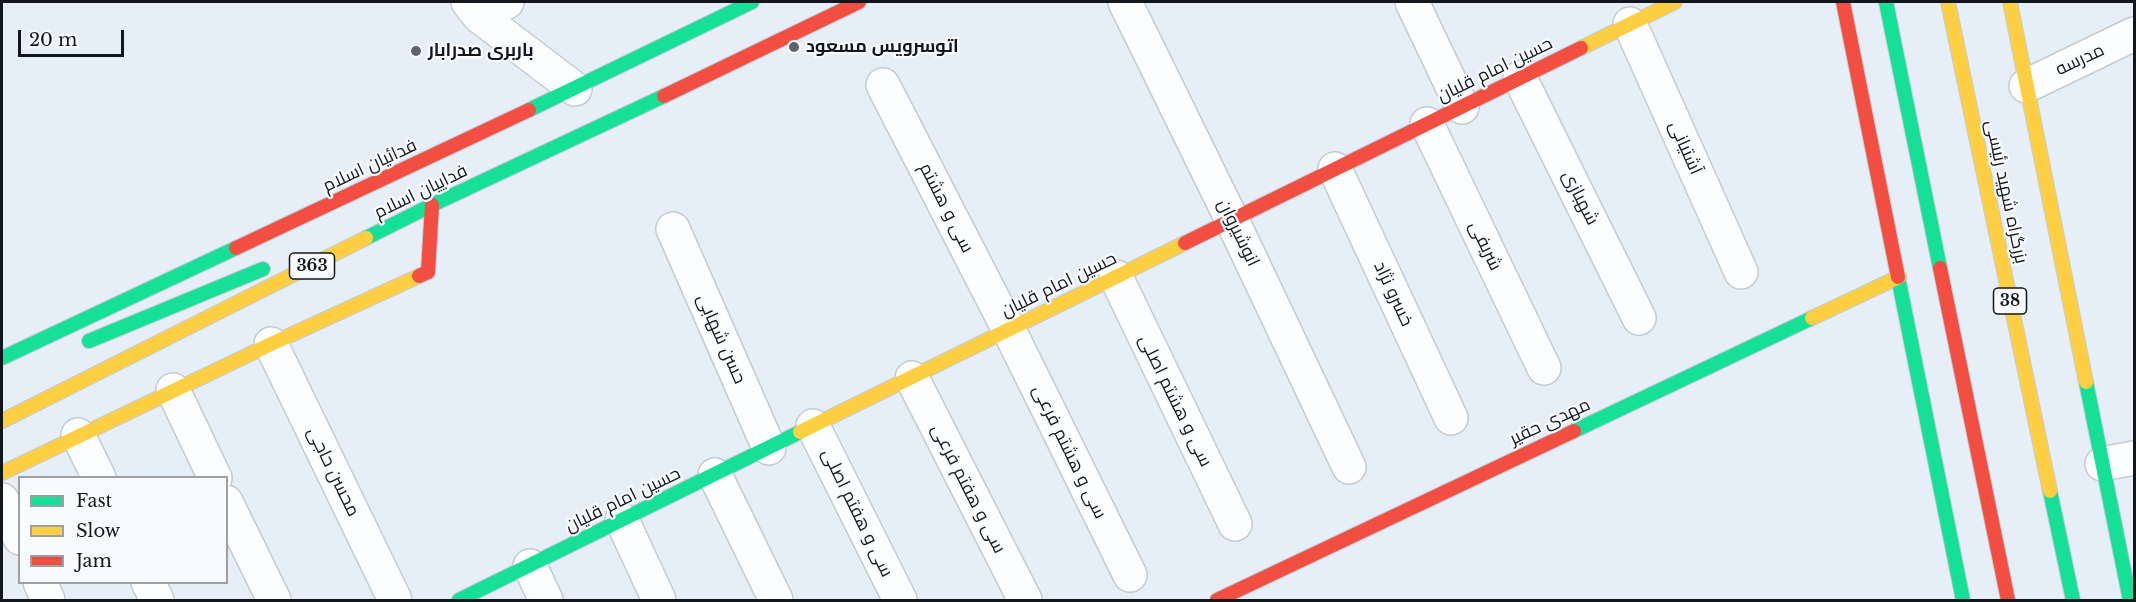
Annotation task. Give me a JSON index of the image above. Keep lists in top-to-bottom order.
{
  "streets": {
    "main road": [
      "حسین امام قلیان",
      "فدائیان اسلام",
      "فداییان اسلام",
      "بزرگراه شهید رئیسی",
      "363",
      "38",
      "مهدی حقیر"
    ],
    "street": [
      "مدرسه",
      "آشتیانی",
      "شهبازی",
      "سی و هشتم",
      "انوشیروان",
      "شریفی",
      "خسرو نژاد",
      "حسن شهابی",
      "سی و هشتم اصلی",
      "سی و هشتم فرعی",
      "محسن حاجی",
      "سی و هفتم فرعی",
      "سی و هفتم اصلی"
    ]
  },
  "crossings": [
    ["حسین امام قلیان", "آشتیانی"],
    ["حسین امام قلیان", "شهبازی"],
    ["حسین امام قلیان", "سی و هشتم"],
    ["حسین امام قلیان", "انوشیروان"],
    ["حسین امام قلیان", "شریفی"],
    ["حسین امام قلیان", "خسرو نژاد"],
    ["حسین امام قلیان", "حسن شهابی"],
    ["حسین امام قلیان", "سی و هشتم اصلی"],
    ["حسین امام قلیان", "سی و هشتم فرعی"],
    ["حسین امام قلیان", "سی و هفتم فرعی"],
    ["حسین امام قلیان", "سی و هفتم اصلی"],
    ["سی و هشتم", "سی و هشتم فرعی"]
  ],
  "places": ["اتوسرویس مسعود", "باربری صدرابار"],
  "legend": ["Fast", "Slow", "Jam"],
  "scale_bar": "20 m"
}
